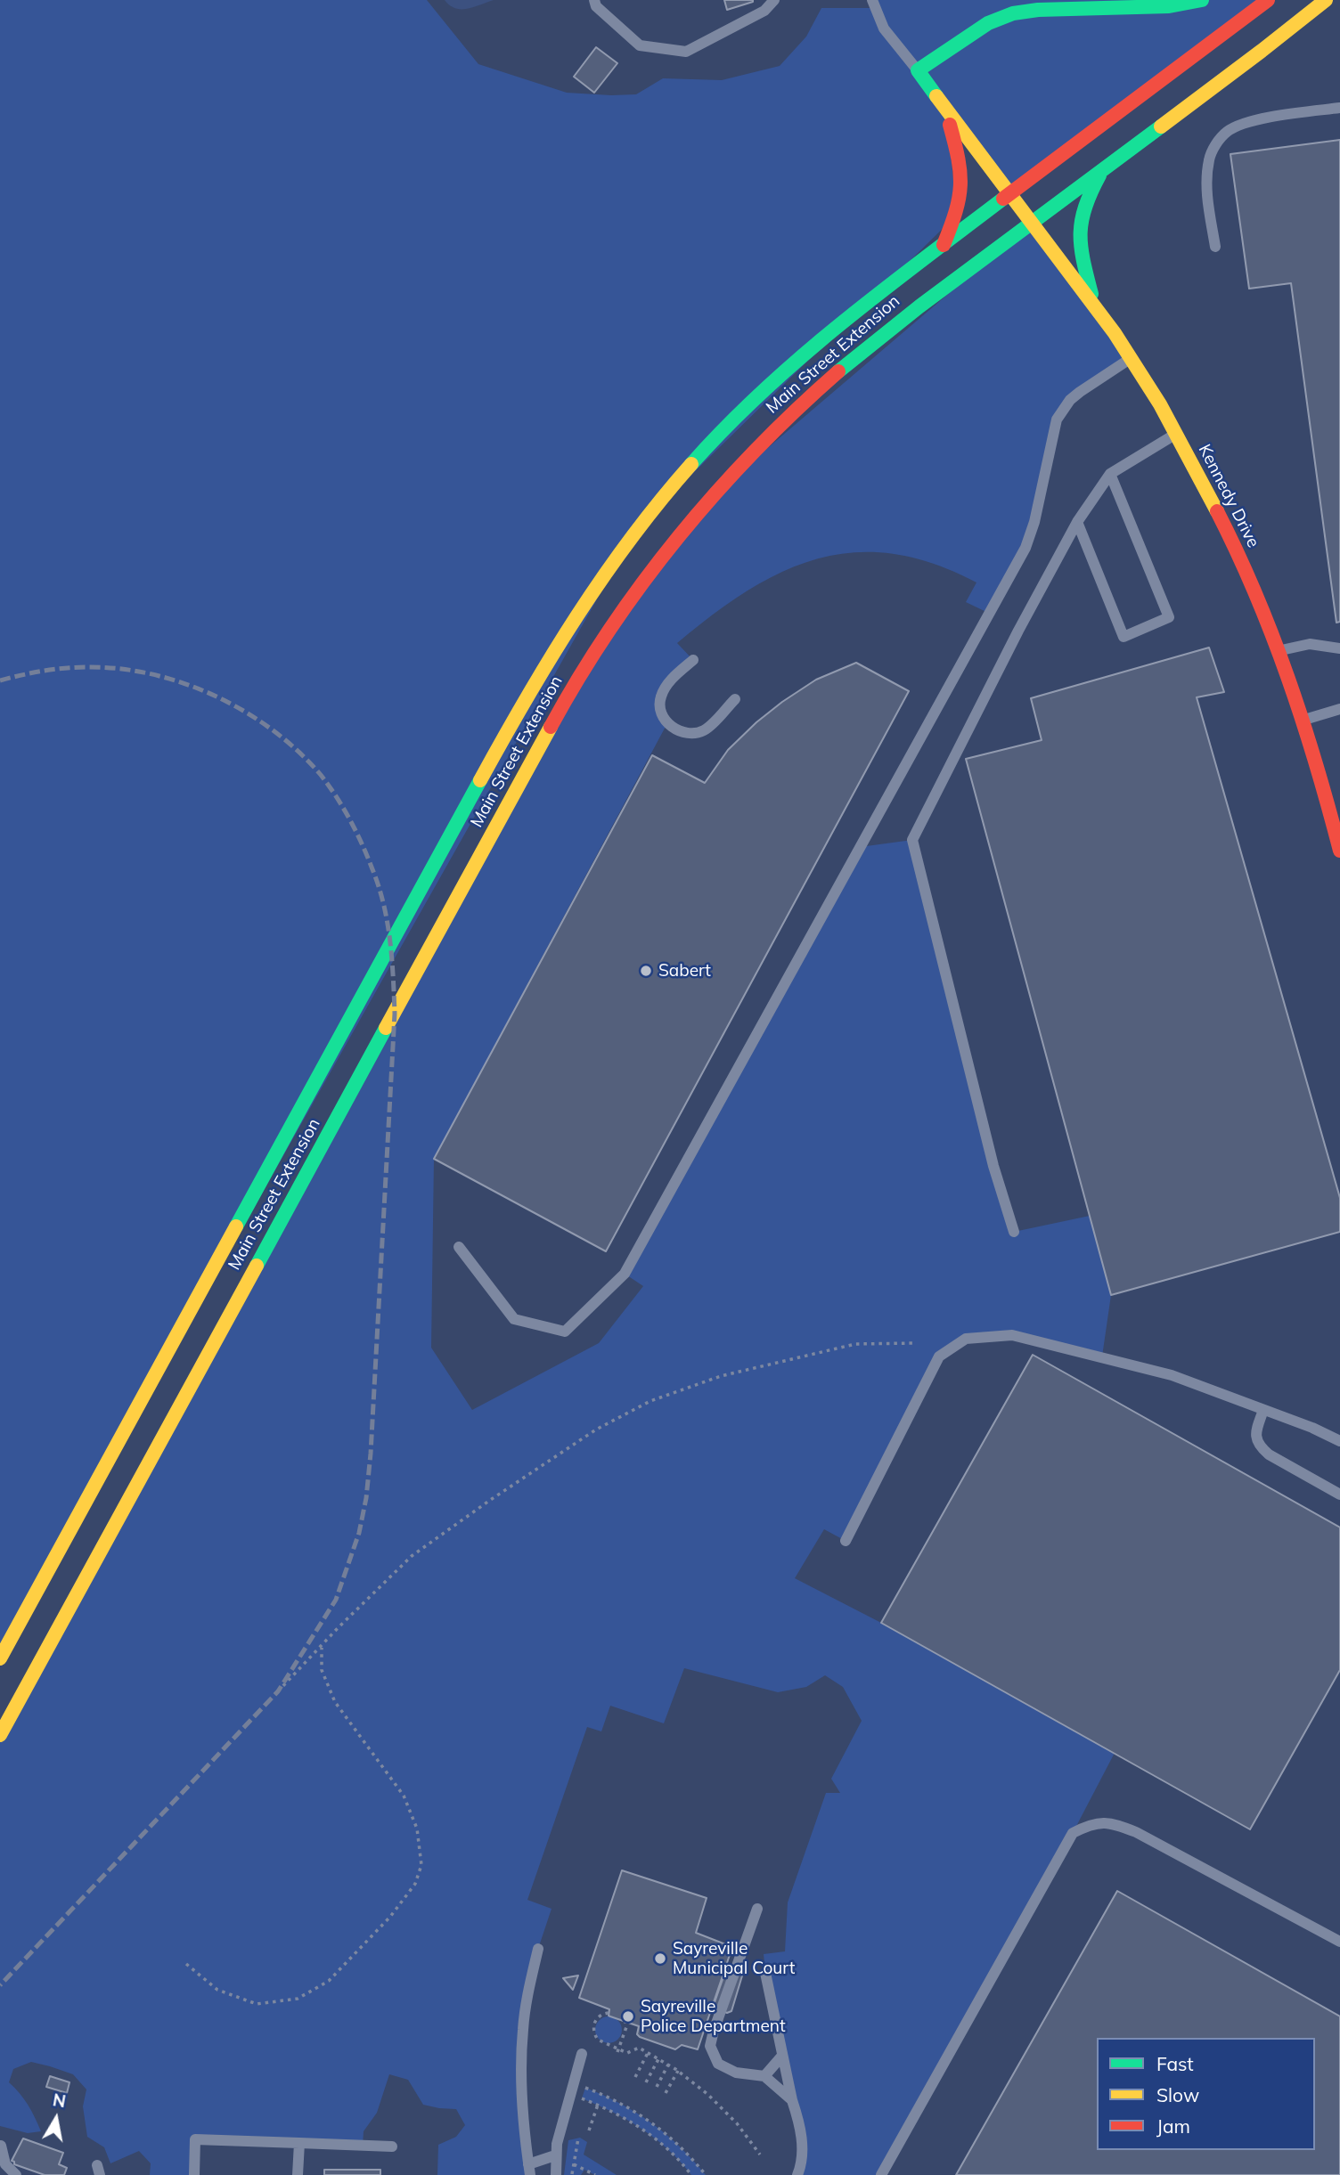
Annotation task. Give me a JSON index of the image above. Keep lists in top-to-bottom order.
{
  "streets": {
    "main road": ["Main Street Extension", "Kennedy Drive"]
  },
  "crossings": [
    ["Main Street Extension", "Kennedy Drive"]
  ],
  "places": ["Sabert", "Sayreville Municipal Court", "Sayreville Police Department"],
  "legend": ["Fast", "Slow", "Jam"],
  "north": "top"
}
